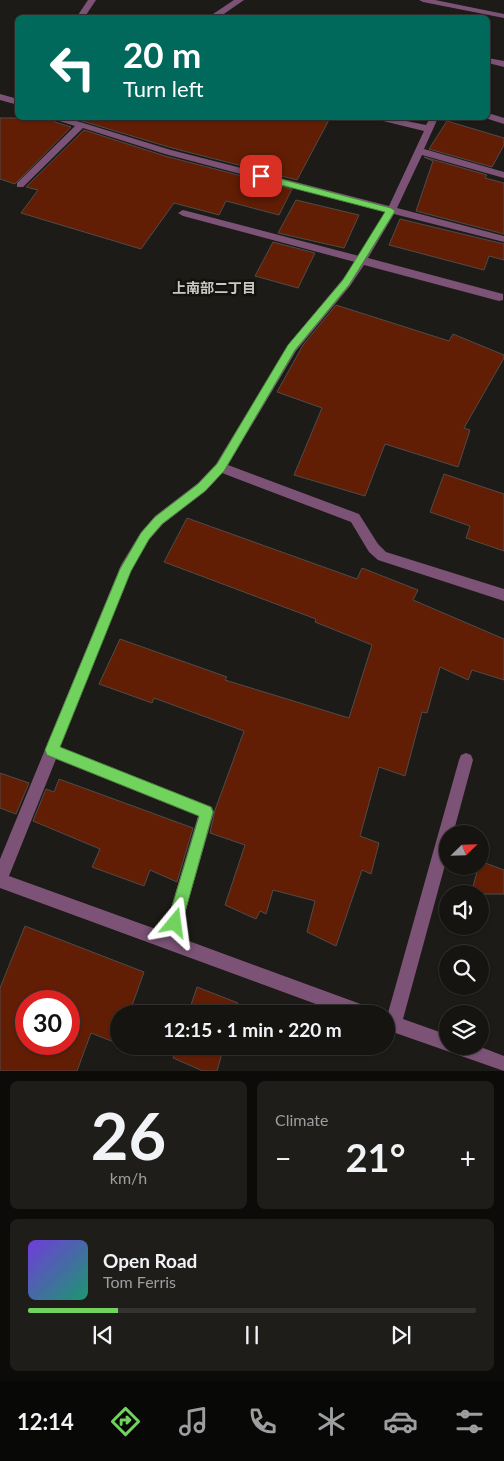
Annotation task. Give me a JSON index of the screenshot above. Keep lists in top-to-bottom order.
{
  "districts": ["上南部二丁目"],
  "north": "top right",
  "page": {
    "turn": ["20 m", "Turn left"],
    "limit": "30",
    "trip": "12:15 · 1 min · 220 m",
    "tile": [
      ["26", "km/h"],
      "Climate"
    ],
    "heat": ["−", "21°", "+"],
    "song": ["Open Road", "Tom Ferris"],
    "tabs": "12:14"
  }
}
